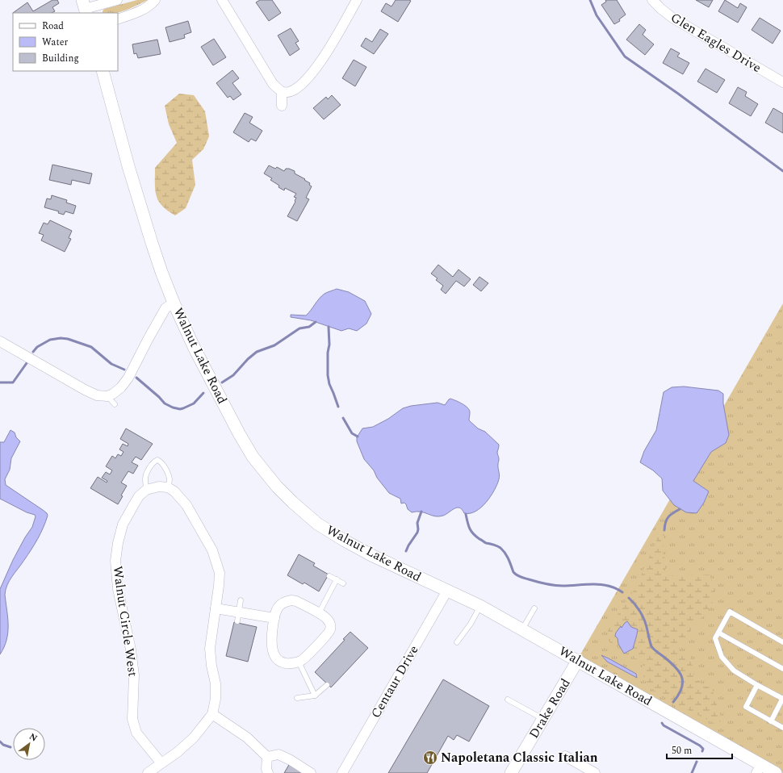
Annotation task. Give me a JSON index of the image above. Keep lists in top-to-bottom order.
{
  "streets": {
    "street": [
      "Glen Eagles Drive",
      "Walnut Lake Road",
      "Walnut Circle West",
      "Centaur Drive",
      "Drake Road"
    ]
  },
  "crossings": [
    ["Walnut Lake Road", "Centaur Drive"],
    ["Walnut Lake Road", "Drake Road"]
  ],
  "places": {
    "restaurant": ["Napoletana Classic Italian"]
  },
  "legend": ["Road", "Water", "Building"],
  "scale_bar": "50 m",
  "north": "top right"
}
